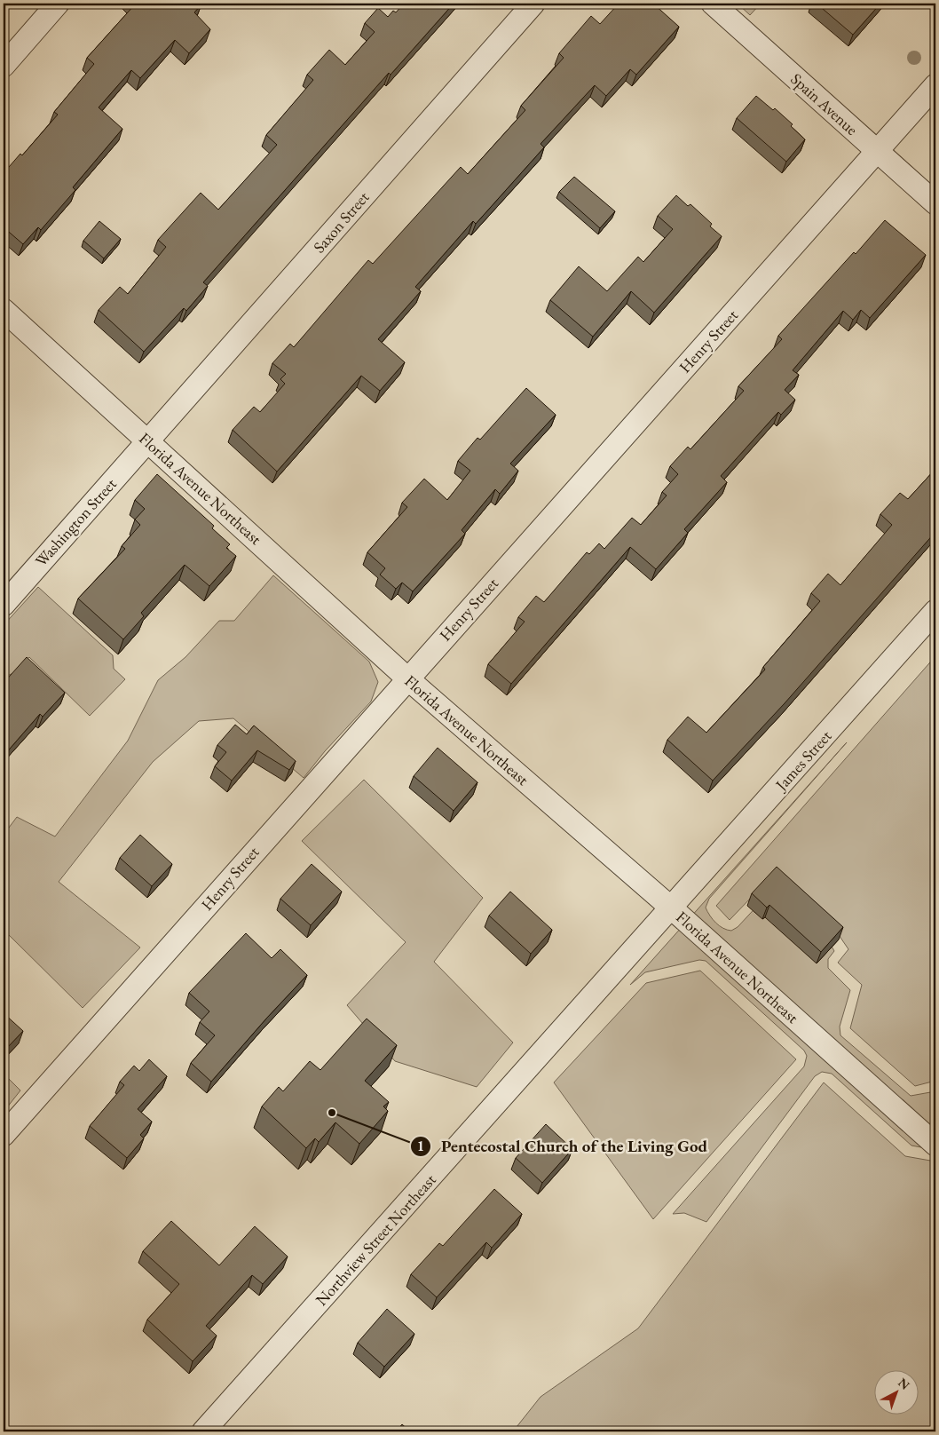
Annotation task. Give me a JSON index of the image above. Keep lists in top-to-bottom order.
{
  "streets": {
    "street": [
      "Spain Avenue",
      "Saxon Street",
      "Henry Street",
      "Florida Avenue Northeast",
      "Washington Street",
      "James Street",
      "Northview Street Northeast"
    ]
  },
  "crossings": [
    ["Spain Avenue", "Henry Street"],
    ["Saxon Street", "Florida Avenue Northeast"],
    ["Saxon Street", "Washington Street"],
    ["Henry Street", "Florida Avenue Northeast"],
    ["Florida Avenue Northeast", "Washington Street"],
    ["Florida Avenue Northeast", "James Street"],
    ["Florida Avenue Northeast", "Northview Street Northeast"],
    ["James Street", "Northview Street Northeast"]
  ],
  "places": ["Pentecostal Church of the Living God"],
  "north": "top right"
}
